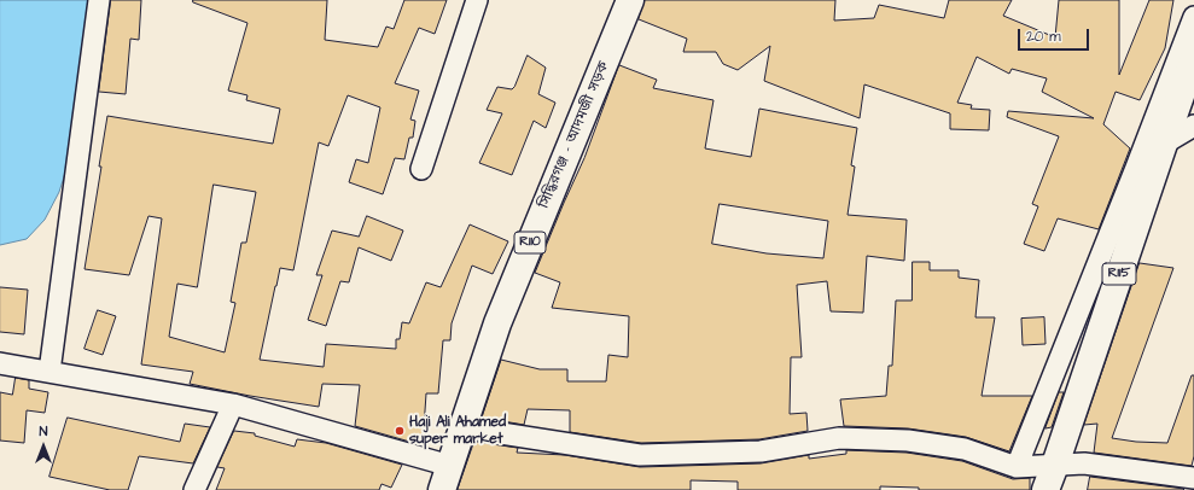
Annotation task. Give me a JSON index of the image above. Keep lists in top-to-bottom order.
{
  "streets": {
    "main road": ["সিদ্ধিরগঞ্জ - আদমজী সড়ক", "R110", "R115"]
  },
  "places": ["Haji Ali Ahamed super market"],
  "scale_bar": "20 m",
  "north": "top"
}
